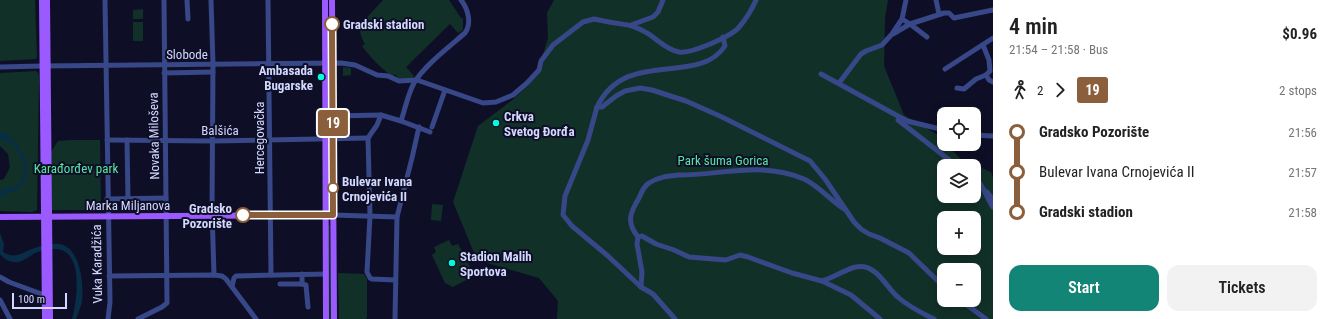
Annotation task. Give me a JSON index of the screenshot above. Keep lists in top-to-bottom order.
{
  "streets": {
    "main road": ["Marka Miljanova"],
    "street": [
      "Slobode",
      "Balšića",
      "Novaka Miloševa",
      "Hercegovačka",
      "Vuka Karadžića"
    ]
  },
  "crossings": [
    ["Slobode", "Novaka Miloševa"],
    ["Slobode", "Hercegovačka"],
    ["Slobode", "Vuka Karadžića"],
    ["Balšića", "Novaka Miloševa"],
    ["Balšića", "Hercegovačka"],
    ["Balšića", "Vuka Karadžića"],
    ["Novaka Miloševa", "Marka Miljanova"],
    ["Hercegovačka", "Marka Miljanova"],
    ["Marka Miljanova", "Vuka Karadžića"]
  ],
  "parks": ["Park šuma Gorica", "Karađorđev park"],
  "places": [
    "Gradski stadion",
    "Ambasada Bugarske",
    "Crkva Svetog Đorđa",
    "Bulevar Ivana Crnojevića II",
    "Gradsko Pozorište",
    "Stadion Malih Sportova"
  ],
  "lines": ["bus line 19"],
  "scale_bar": "100 m",
  "page": {
    "on_map": "19",
    "heading": ["4 min", "21:54 – 21:58 · Bus", "$0.96"],
    "legs": ["2", "19", "2 stops"],
    "map_buttons": ["+", "−"],
    "list": [
      {
        "name": "Gradsko Pozorište",
        "value": "21:56"
      },
      {
        "name": "Bulevar Ivana Crnojevića II",
        "value": "21:57"
      },
      {
        "name": "Gradski stadion",
        "value": "21:58"
      }
    ],
    "buttons": ["Start", "Tickets"],
    "scale": "100 m"
  }
}
